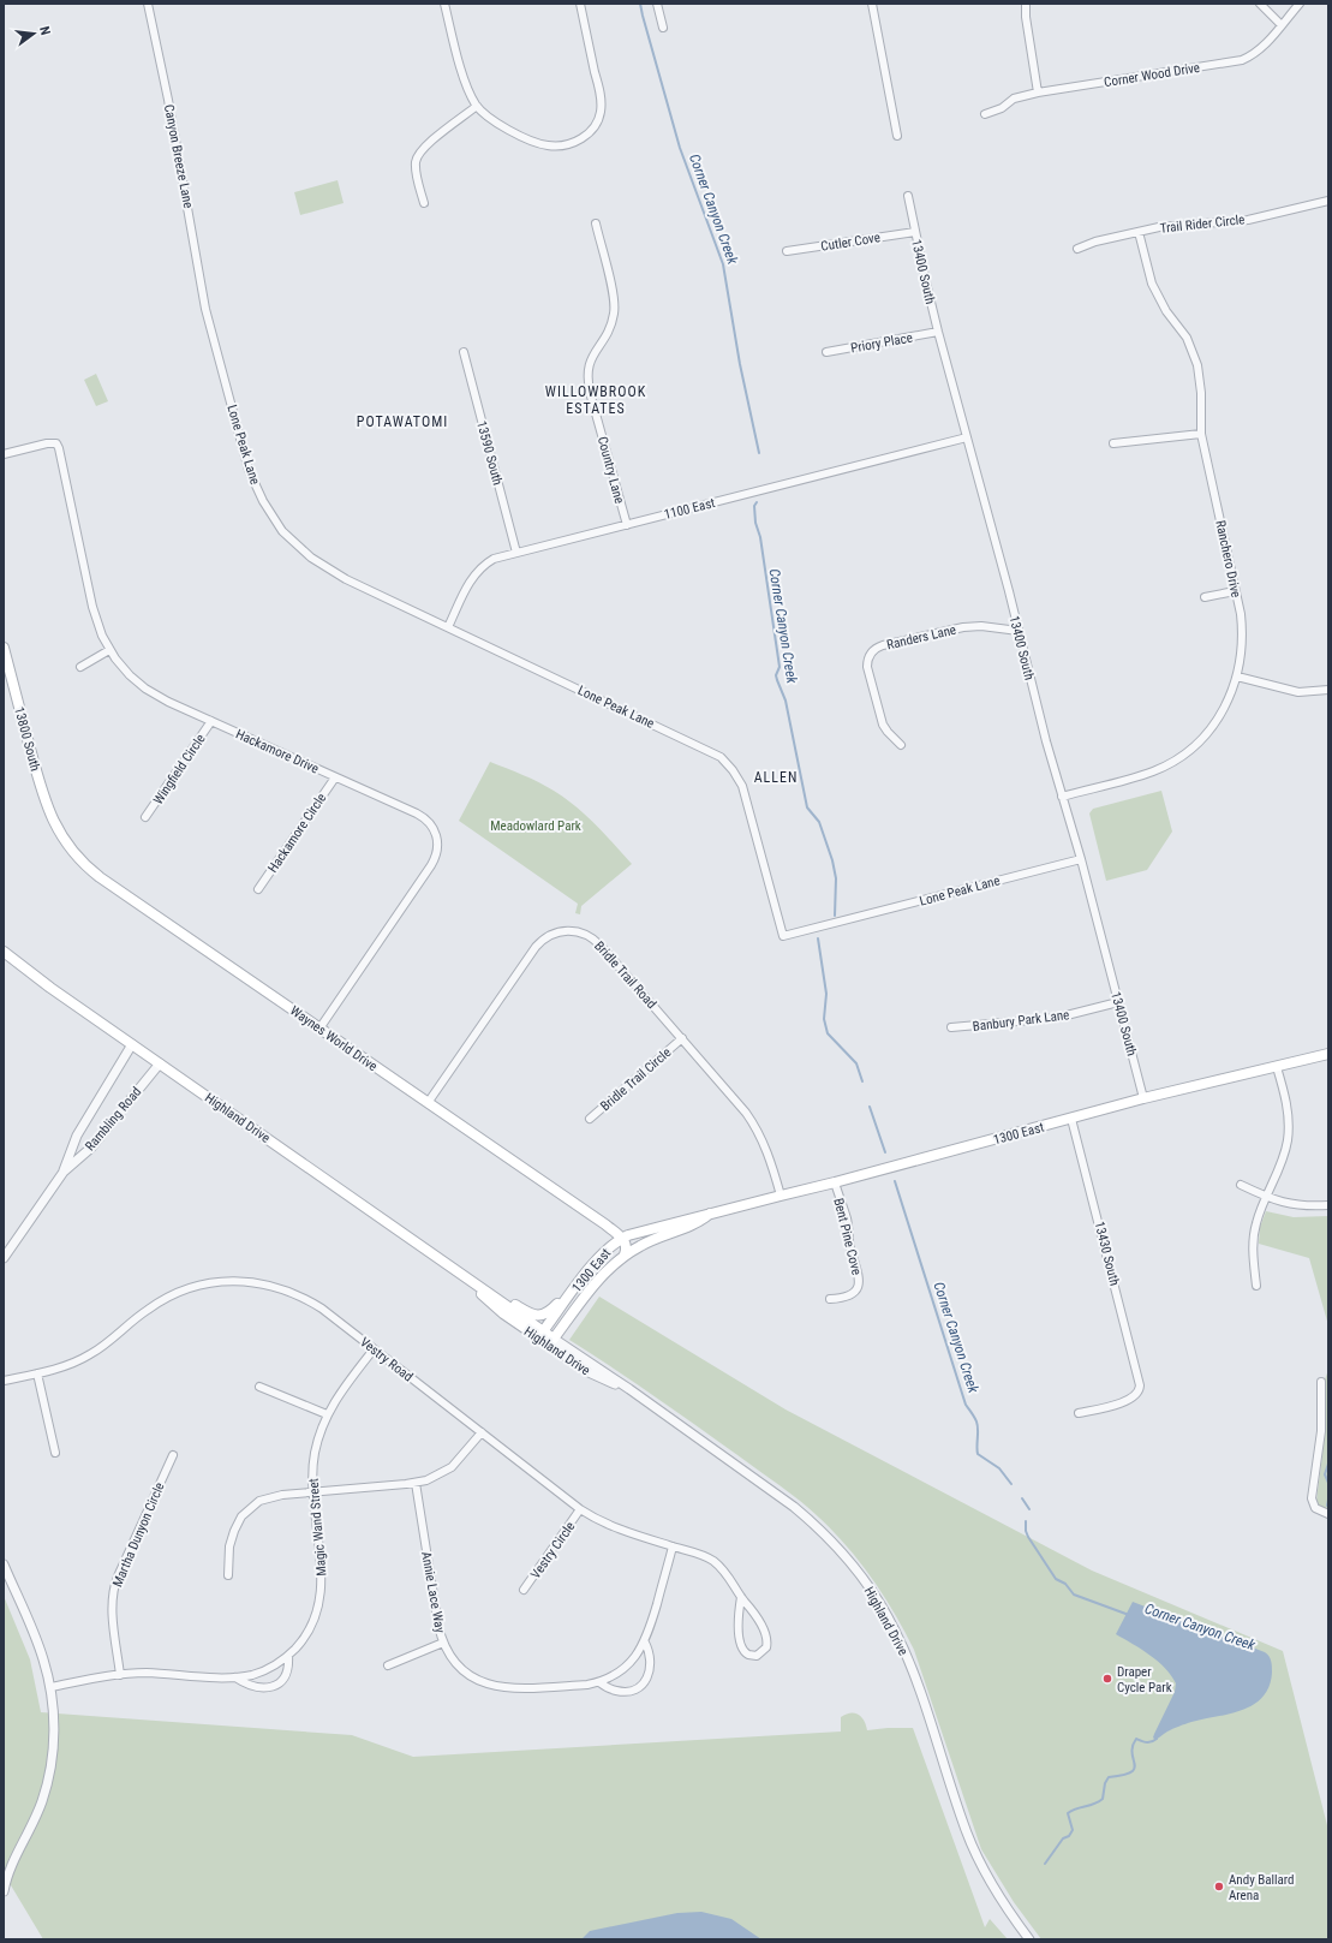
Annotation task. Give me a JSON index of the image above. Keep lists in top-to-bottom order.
{
  "streets": {
    "main road": [
      "13800 South",
      "Waynes World Drive",
      "Highland Drive",
      "1300 East"
    ],
    "street": [
      "Corner Wood Drive",
      "Canyon Breeze Lane",
      "Trail Rider Circle",
      "Cutler Cove",
      "13400 South",
      "Priory Place",
      "Lone Peak Lane",
      "13590 South",
      "Country Lane",
      "1100 East",
      "Ranchero Drive",
      "Randers Lane",
      "Hackamore Drive",
      "Wingfield Circle",
      "Hackamore Circle",
      "Bridle Trail Road",
      "Banbury Park Lane",
      "Bridle Trail Circle",
      "Rambling Road",
      "Bent Pine Cove",
      "13430 South",
      "Vestry Road",
      "Magic Wand Street",
      "Martha Dunyon Circle",
      "Vestry Circle",
      "Annie Lace Way"
    ]
  },
  "crossings": [
    ["Canyon Breeze Lane", "Lone Peak Lane"],
    ["Trail Rider Circle", "Ranchero Drive"],
    ["Cutler Cove", "13400 South"],
    ["13400 South", "Priory Place"],
    ["13400 South", "Lone Peak Lane"],
    ["13400 South", "1100 East"],
    ["13400 South", "Ranchero Drive"],
    ["13400 South", "Randers Lane"],
    ["13400 South", "Banbury Park Lane"],
    ["13400 South", "1300 East"],
    ["Lone Peak Lane", "1100 East"],
    ["13590 South", "1100 East"],
    ["Country Lane", "1100 East"],
    ["13800 South", "Waynes World Drive"],
    ["Hackamore Drive", "Wingfield Circle"],
    ["Hackamore Drive", "Hackamore Circle"],
    ["Hackamore Drive", "Waynes World Drive"],
    ["Bridle Trail Road", "Waynes World Drive"],
    ["Bridle Trail Road", "Bridle Trail Circle"],
    ["Bridle Trail Road", "1300 East"],
    ["Waynes World Drive", "1300 East"],
    ["Highland Drive", "Rambling Road"],
    ["Highland Drive", "1300 East"],
    ["1300 East", "Bent Pine Cove"],
    ["1300 East", "13430 South"],
    ["Vestry Road", "Magic Wand Street"],
    ["Vestry Road", "Vestry Circle"],
    ["Vestry Road", "Annie Lace Way"],
    ["Magic Wand Street", "Martha Dunyon Circle"]
  ],
  "districts": ["WILLOWBROOK ESTATES", "POTAWATOMI", "ALLEN"],
  "water": ["Corner Canyon Creek"],
  "parks": ["Meadowlard Park"],
  "places": ["Draper Cycle Park", "Andy Ballard Arena"],
  "north": "right"
}
